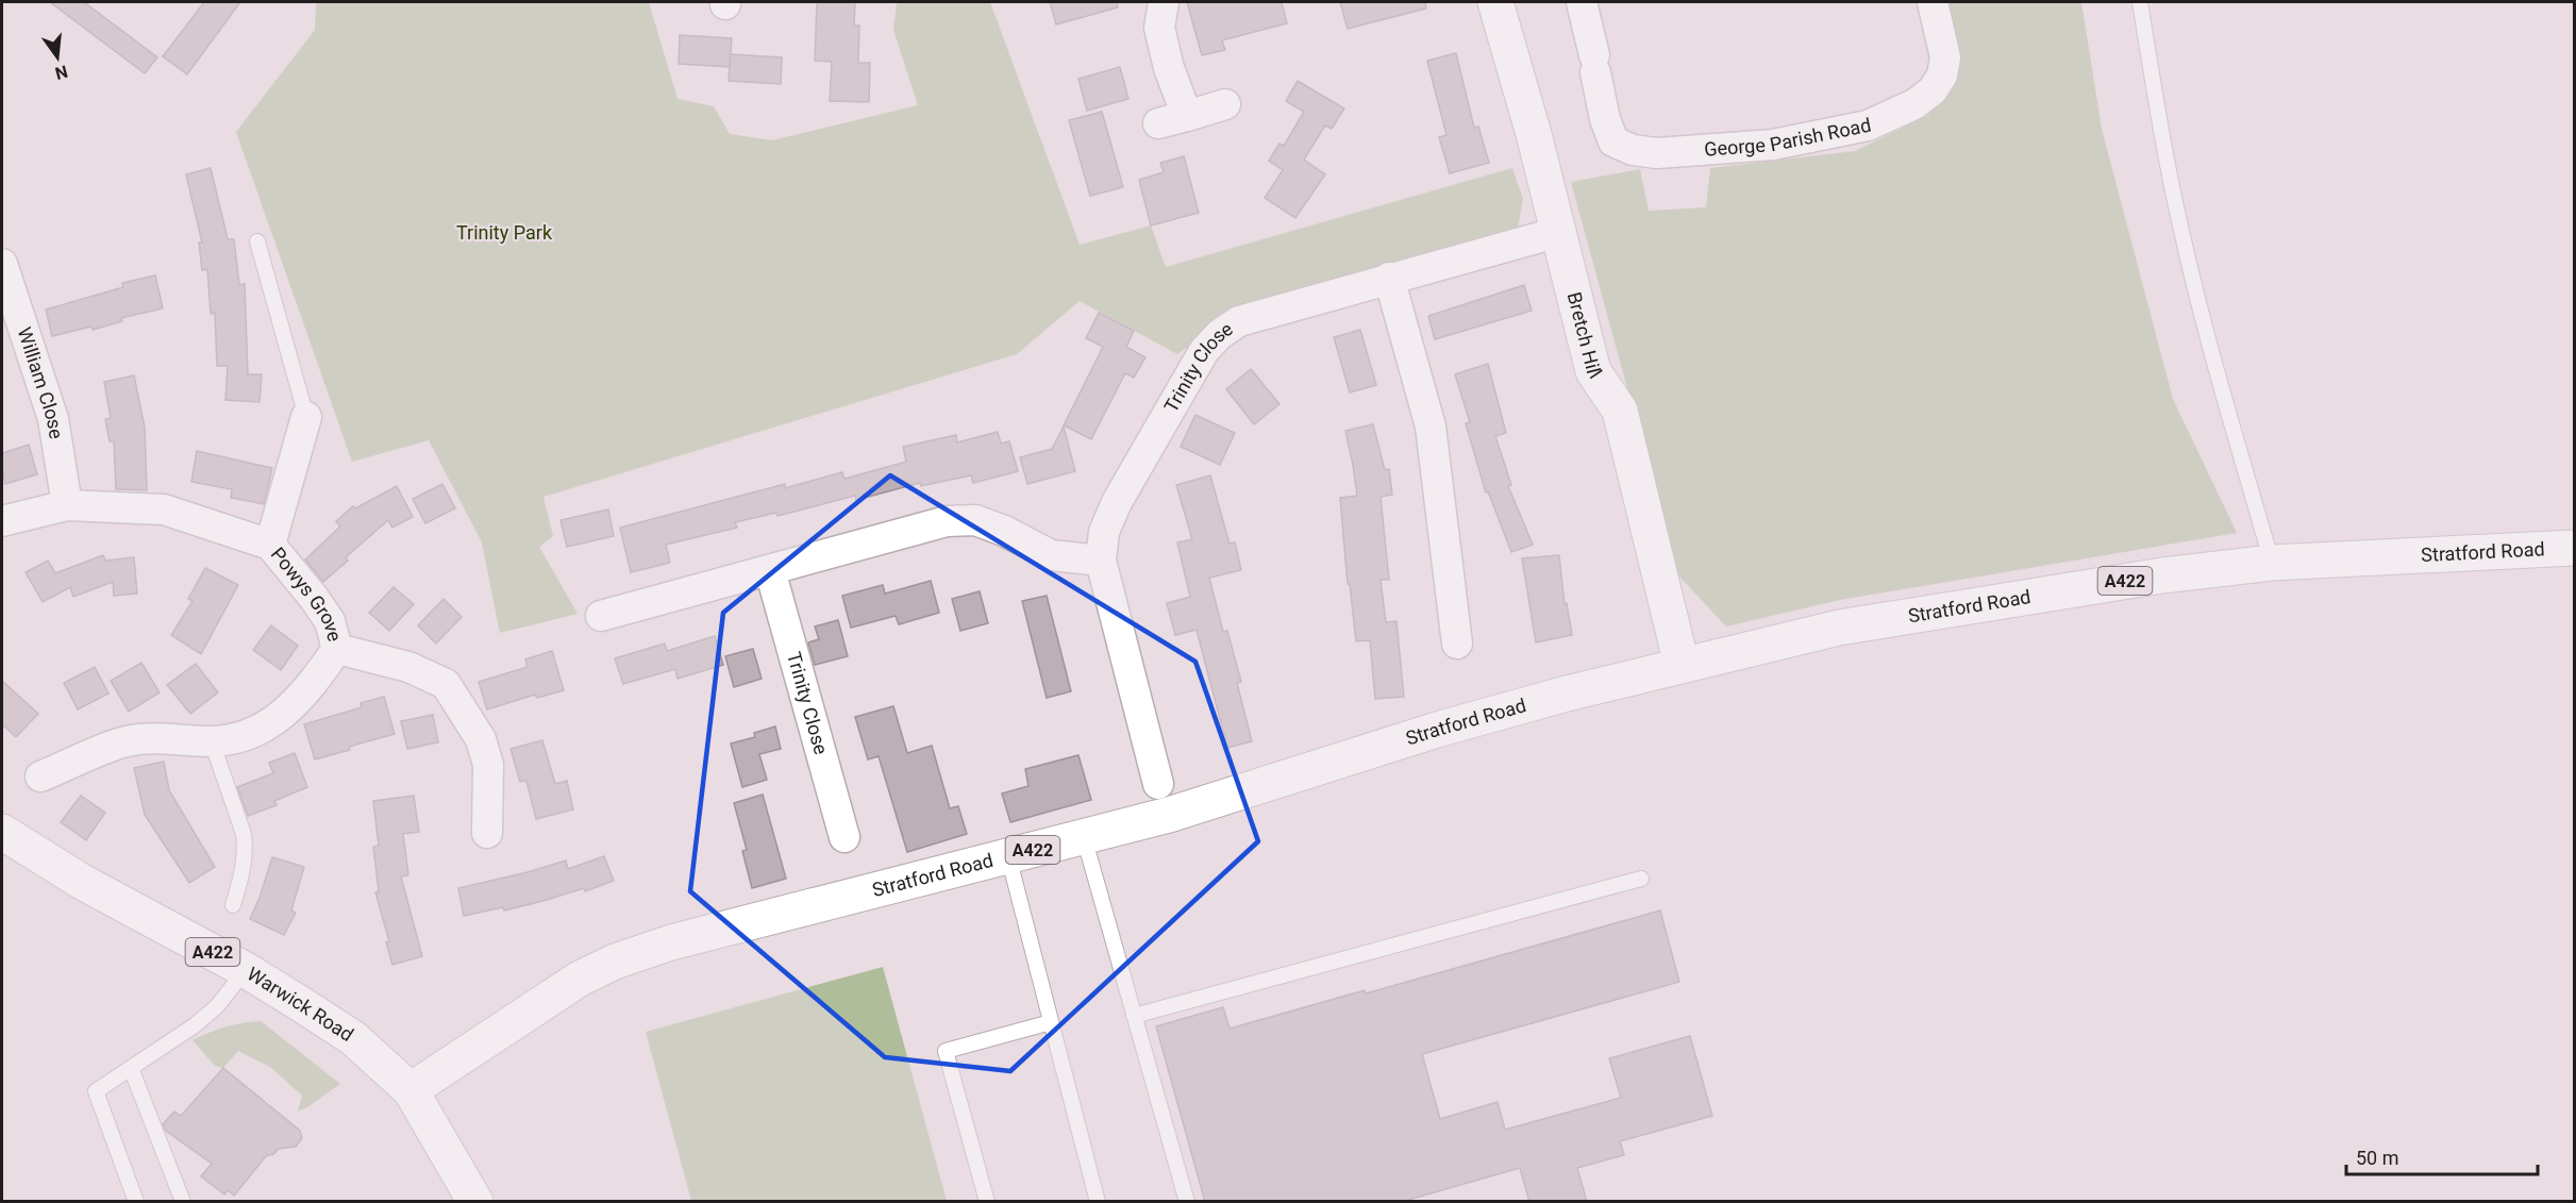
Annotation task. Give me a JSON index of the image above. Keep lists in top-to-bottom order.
{
  "streets": {
    "main road": [
      "Bretch Hill",
      "Stratford Road",
      "A422",
      "Warwick Road"
    ],
    "street": [
      "George Parish Road",
      "Trinity Close",
      "William Close",
      "Powys Grove"
    ]
  },
  "crossings": [
    ["Bretch Hill", "Trinity Close"],
    ["Bretch Hill", "Stratford Road"],
    ["William Close", "Powys Grove"],
    ["Stratford Road", "Warwick Road"]
  ],
  "parks": ["Trinity Park"],
  "scale_bar": "50 m",
  "north": "bottom"
}
